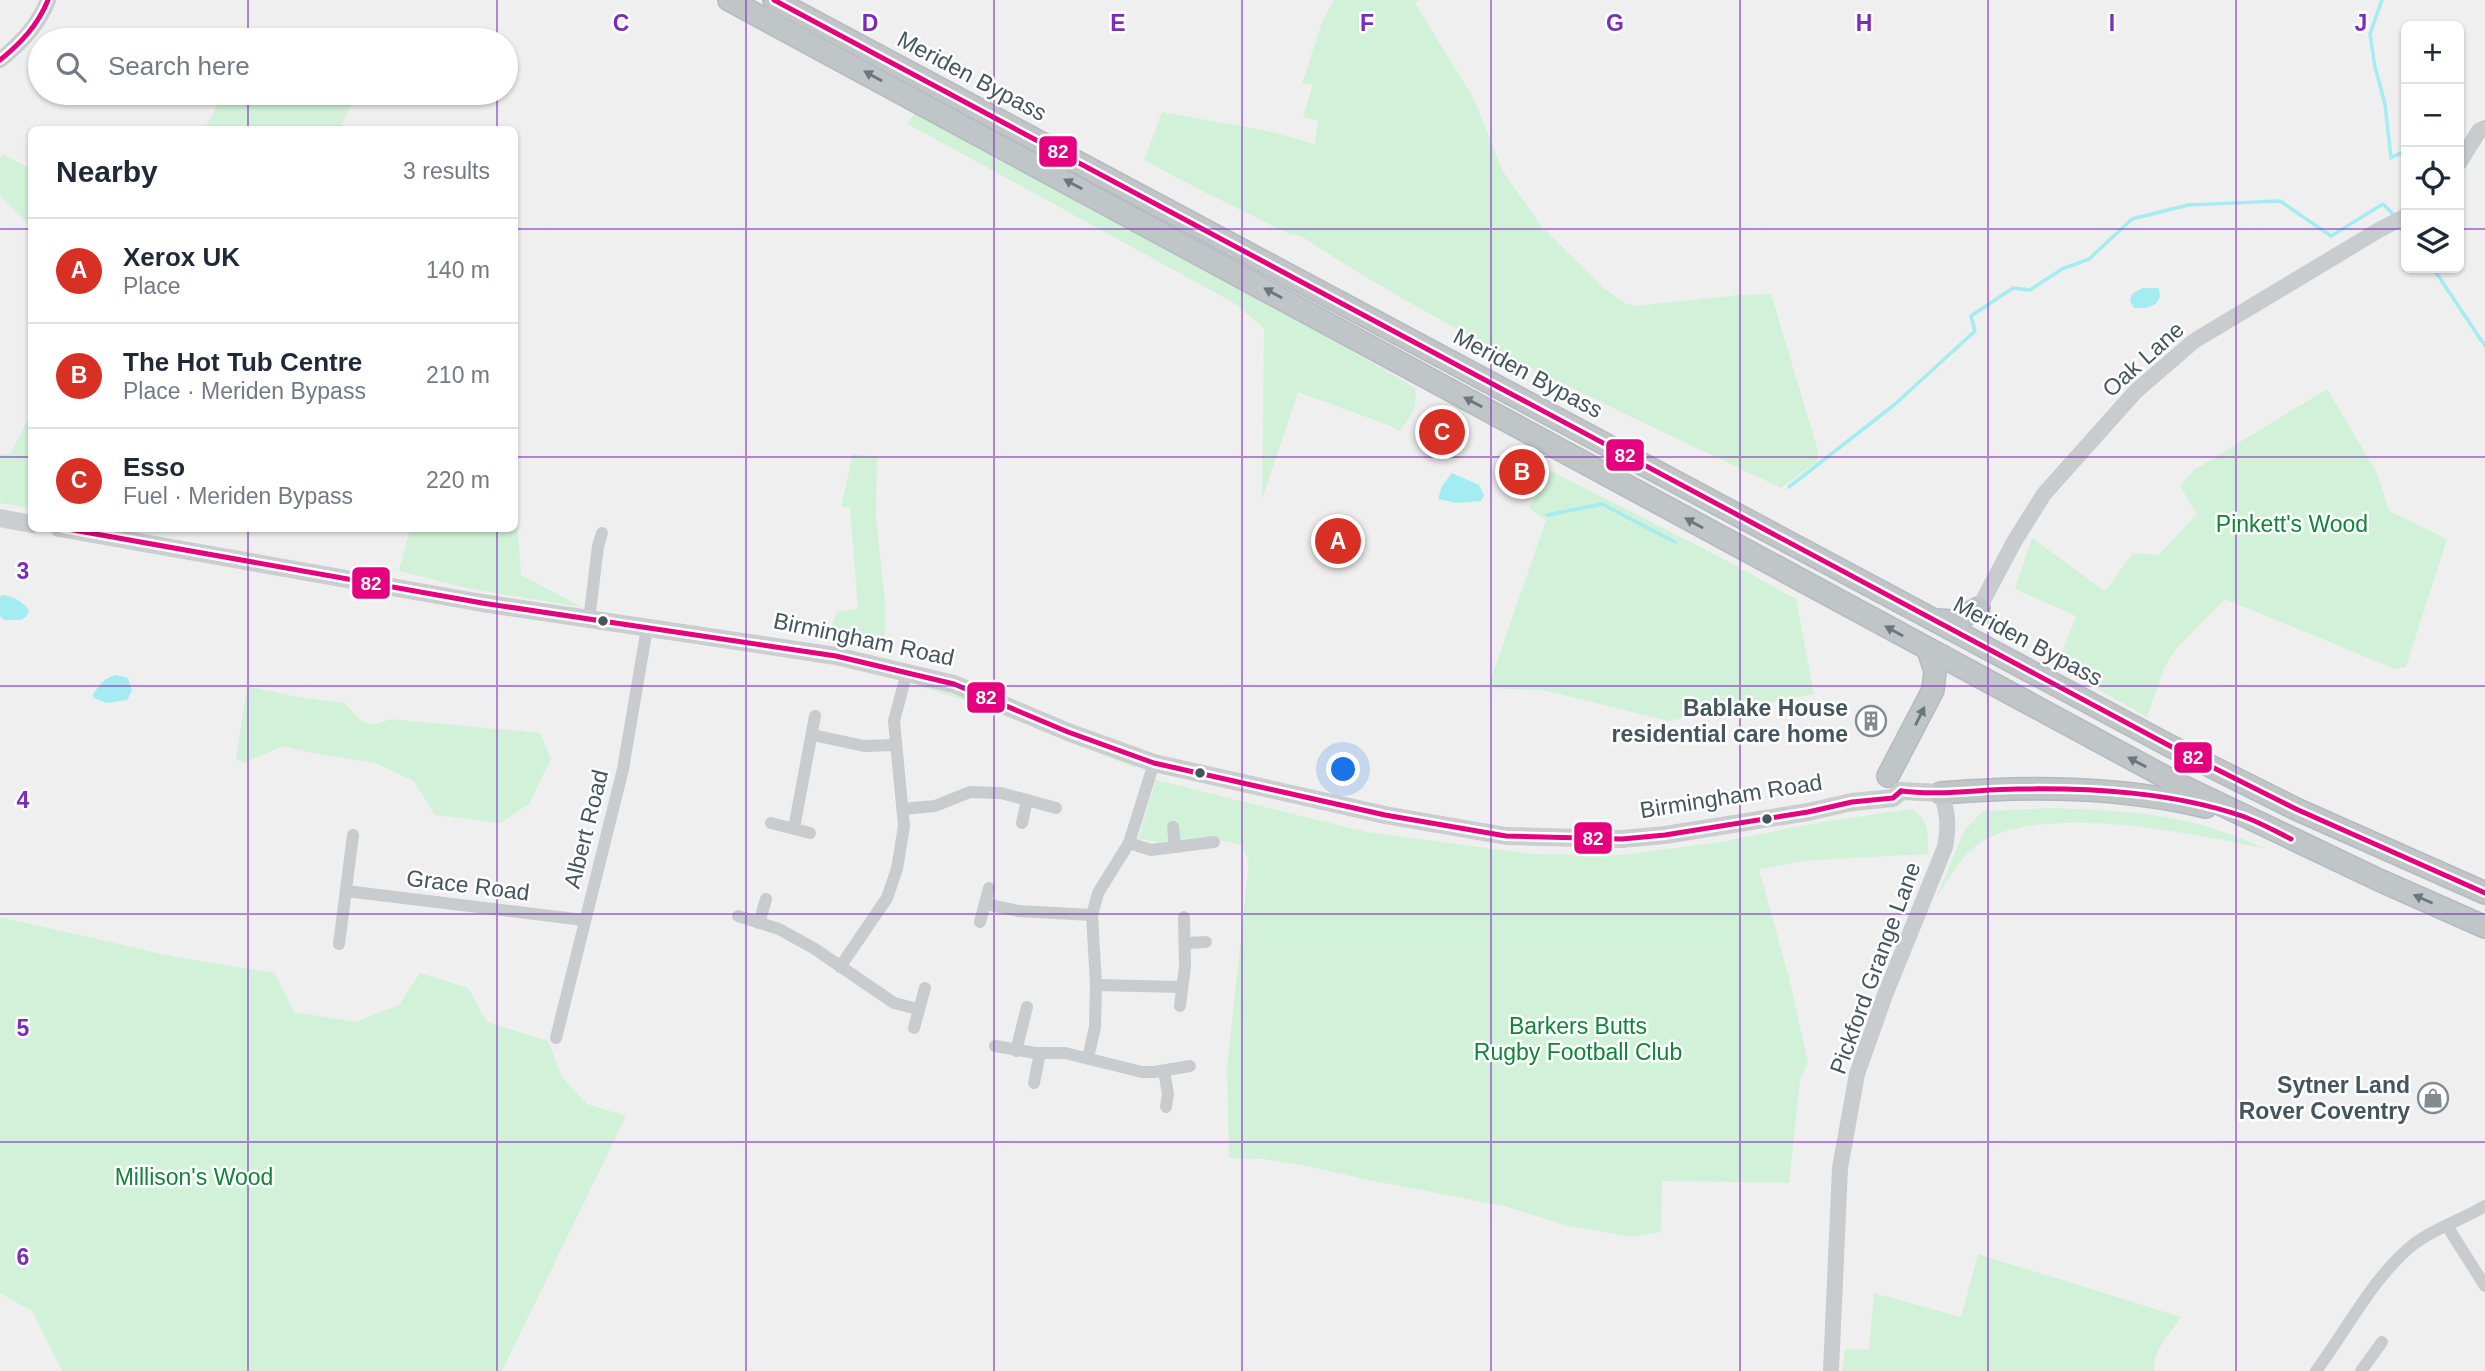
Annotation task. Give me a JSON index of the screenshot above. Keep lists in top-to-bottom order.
{
  "streets": {
    "highway": ["Meriden Bypass"],
    "main road": ["Birmingham Road"],
    "street": [
      "Oak Lane",
      "Albert Road",
      "Grace Road",
      "Pickford Grange Lane"
    ]
  },
  "crossings": [
    ["Birmingham Road", "Albert Road"],
    ["Birmingham Road", "Pickford Grange Lane"],
    ["Albert Road", "Grace Road"]
  ],
  "parks": ["Pinkett's Wood", "Barkers Butts Rugby Football Club", "Millison's Wood"],
  "places": {
    "building": ["Bablake House residential care home"],
    "shop": ["Sytner Land Rover Coventry"]
  },
  "lines": ["transit line 82"],
  "page": {
    "map_buttons": ["+", "−"],
    "search": "Search here",
    "heading": ["Nearby", "3 results"],
    "list": [
      {
        "mark": "A",
        "name": "Xerox UK",
        "note": "Place",
        "value": "140 m"
      },
      {
        "mark": "B",
        "name": "The Hot Tub Centre",
        "note": "Place · Meriden Bypass",
        "value": "210 m"
      },
      {
        "mark": "C",
        "name": "Esso",
        "note": "Fuel · Meriden Bypass",
        "value": "220 m"
      }
    ],
    "pins": ["C", "B", "A"]
  },
  "grid": {
    "columns": [
      "C",
      "D",
      "E",
      "F",
      "G",
      "H",
      "I",
      "J"
    ],
    "rows": [
      "3",
      "4",
      "5",
      "6"
    ]
  }
}
